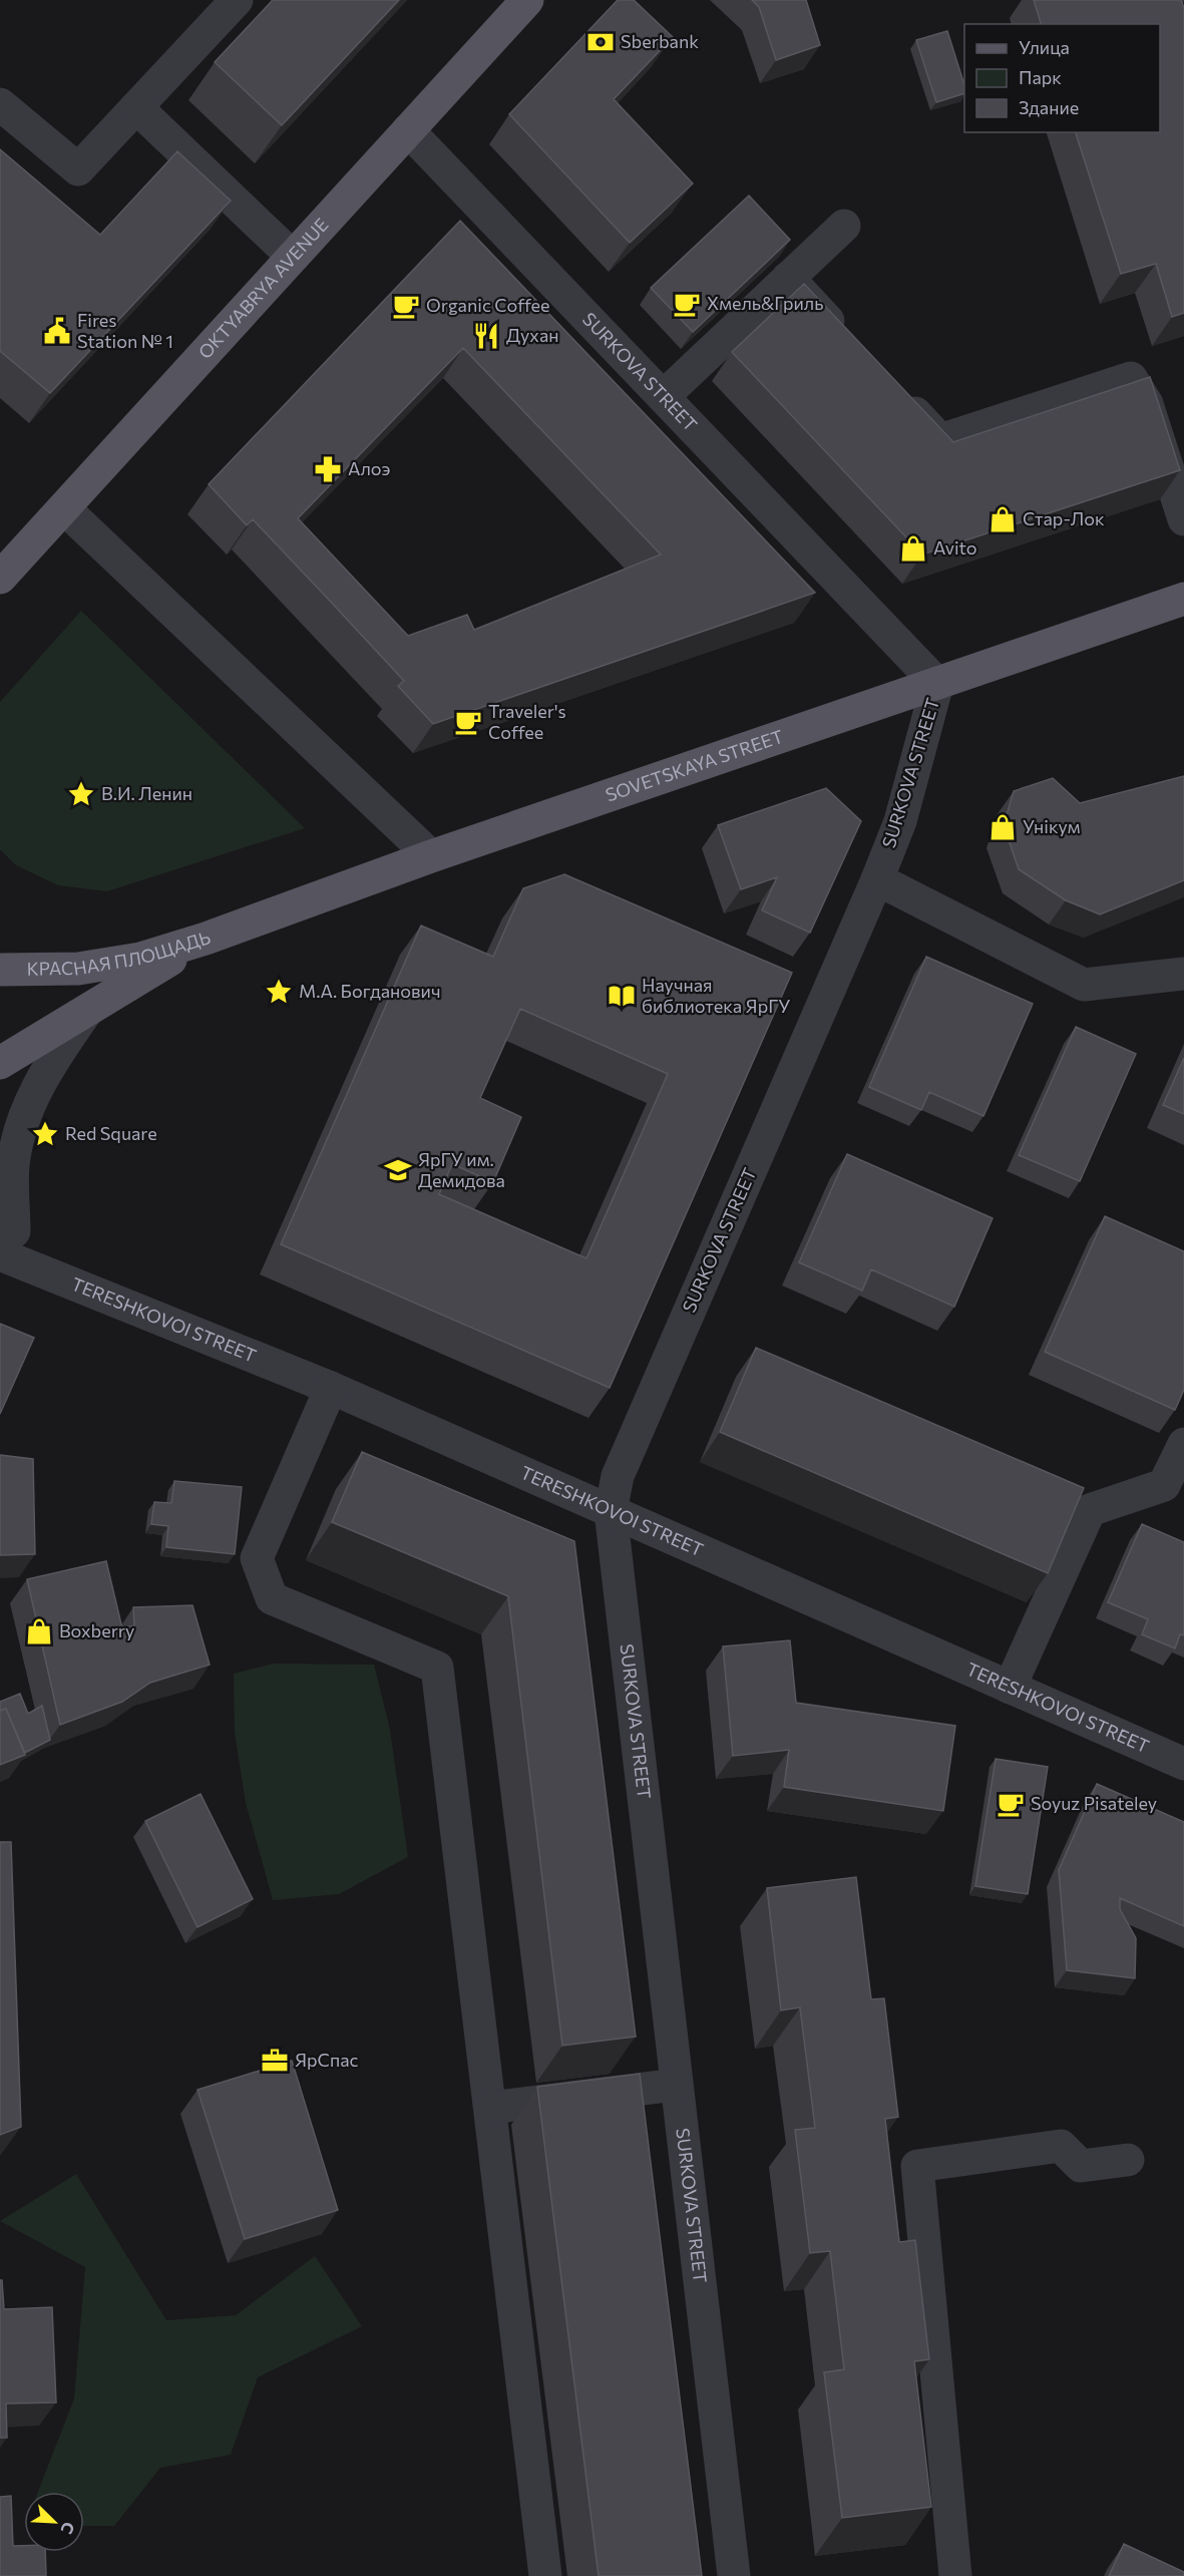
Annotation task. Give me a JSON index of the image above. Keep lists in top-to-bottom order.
{
  "streets": {
    "main road": ["OKTYABRYA AVENUE", "SOVETSKAYA STREET", "КРАСНАЯ ПЛОЩАДЬ"],
    "street": ["SURKOVA STREET", "TERESHKOVOI STREET"]
  },
  "crossings": [
    ["OKTYABRYA AVENUE", "SURKOVA STREET"],
    ["SURKOVA STREET", "SOVETSKAYA STREET"],
    ["SURKOVA STREET", "TERESHKOVOI STREET"],
    ["SOVETSKAYA STREET", "КРАСНАЯ ПЛОЩАДЬ"],
    ["КРАСНАЯ ПЛОЩАДЬ", "TERESHKOVOI STREET"]
  ],
  "places": {
    "bank": ["Sberbank"],
    "cafe": [
      "Хмель&Гриль",
      "Organic Coffee",
      "Traveler's Coffee",
      "Soyuz Pisateley"
    ],
    "public building": ["Fires Station № 1"],
    "restaurant": ["Духан"],
    "pharmacy": ["Алоэ"],
    "shop": [
      "Стар-Лок",
      "Avito",
      "Унiкум",
      "Boxberry"
    ],
    "place": ["В.И. Ленин", "М.А. Богданович", "Red Square"],
    "library": ["Научная библиотека ЯрГУ"],
    "school or university": ["ЯрГУ им. Демидова"],
    "office": ["ЯрСпас"]
  },
  "legend": ["Улица", "Парк", "Здание"],
  "north": "bottom right"
}
